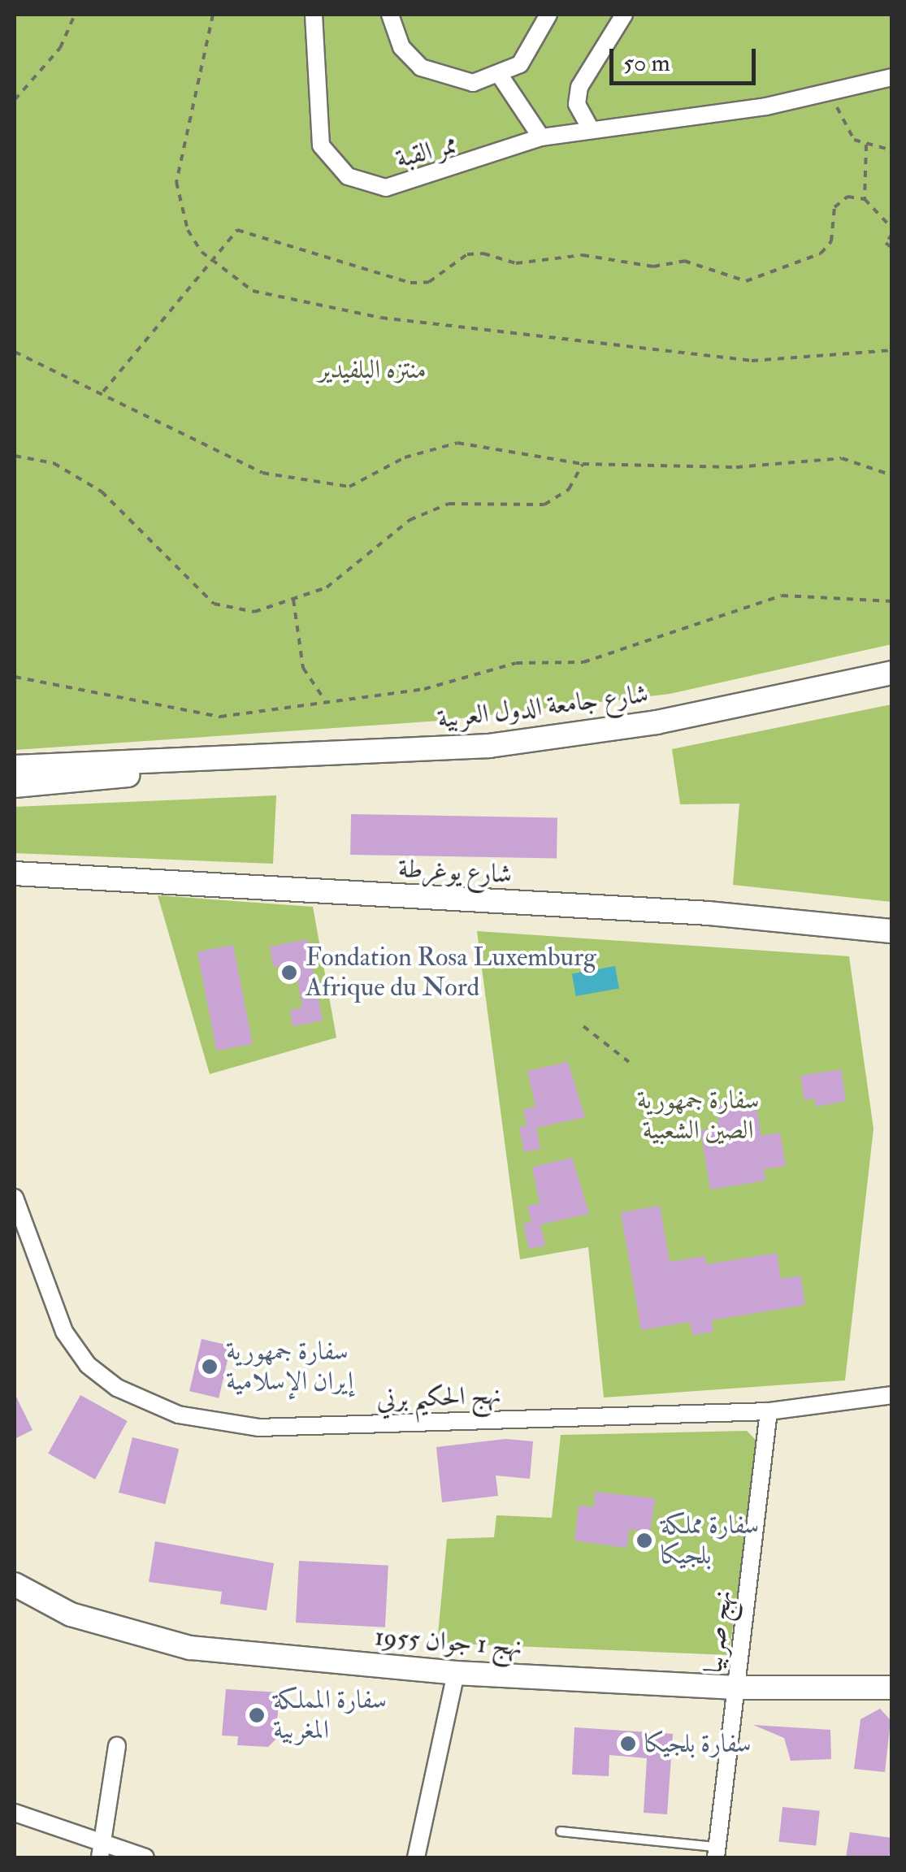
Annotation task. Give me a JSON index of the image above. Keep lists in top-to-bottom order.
{
  "streets": {
    "street": [
      "ممر القبة",
      "شارع جامعة الدول العربية",
      "شارع يوغرطة",
      "نهج الحكيم برني",
      "نهج صربيا",
      "نهج 1 جوان 1955"
    ]
  },
  "crossings": [
    ["نهج الحكيم برني", "نهج صربيا"],
    ["نهج صربيا", "نهج 1 جوان 1955"]
  ],
  "parks": ["منتزه البلفيدير", "سفارة جمهورية الصين الشعبية"],
  "places": [
    "Fondation Rosa Luxemburg Afrique du Nord",
    "سفارة جمهورية إيران الإسلامية",
    "سفارة مملكة بلجيكا",
    "سفارة المملكة المغربية",
    "سفارة بلجيكا"
  ],
  "scale_bar": "50 m"
}
